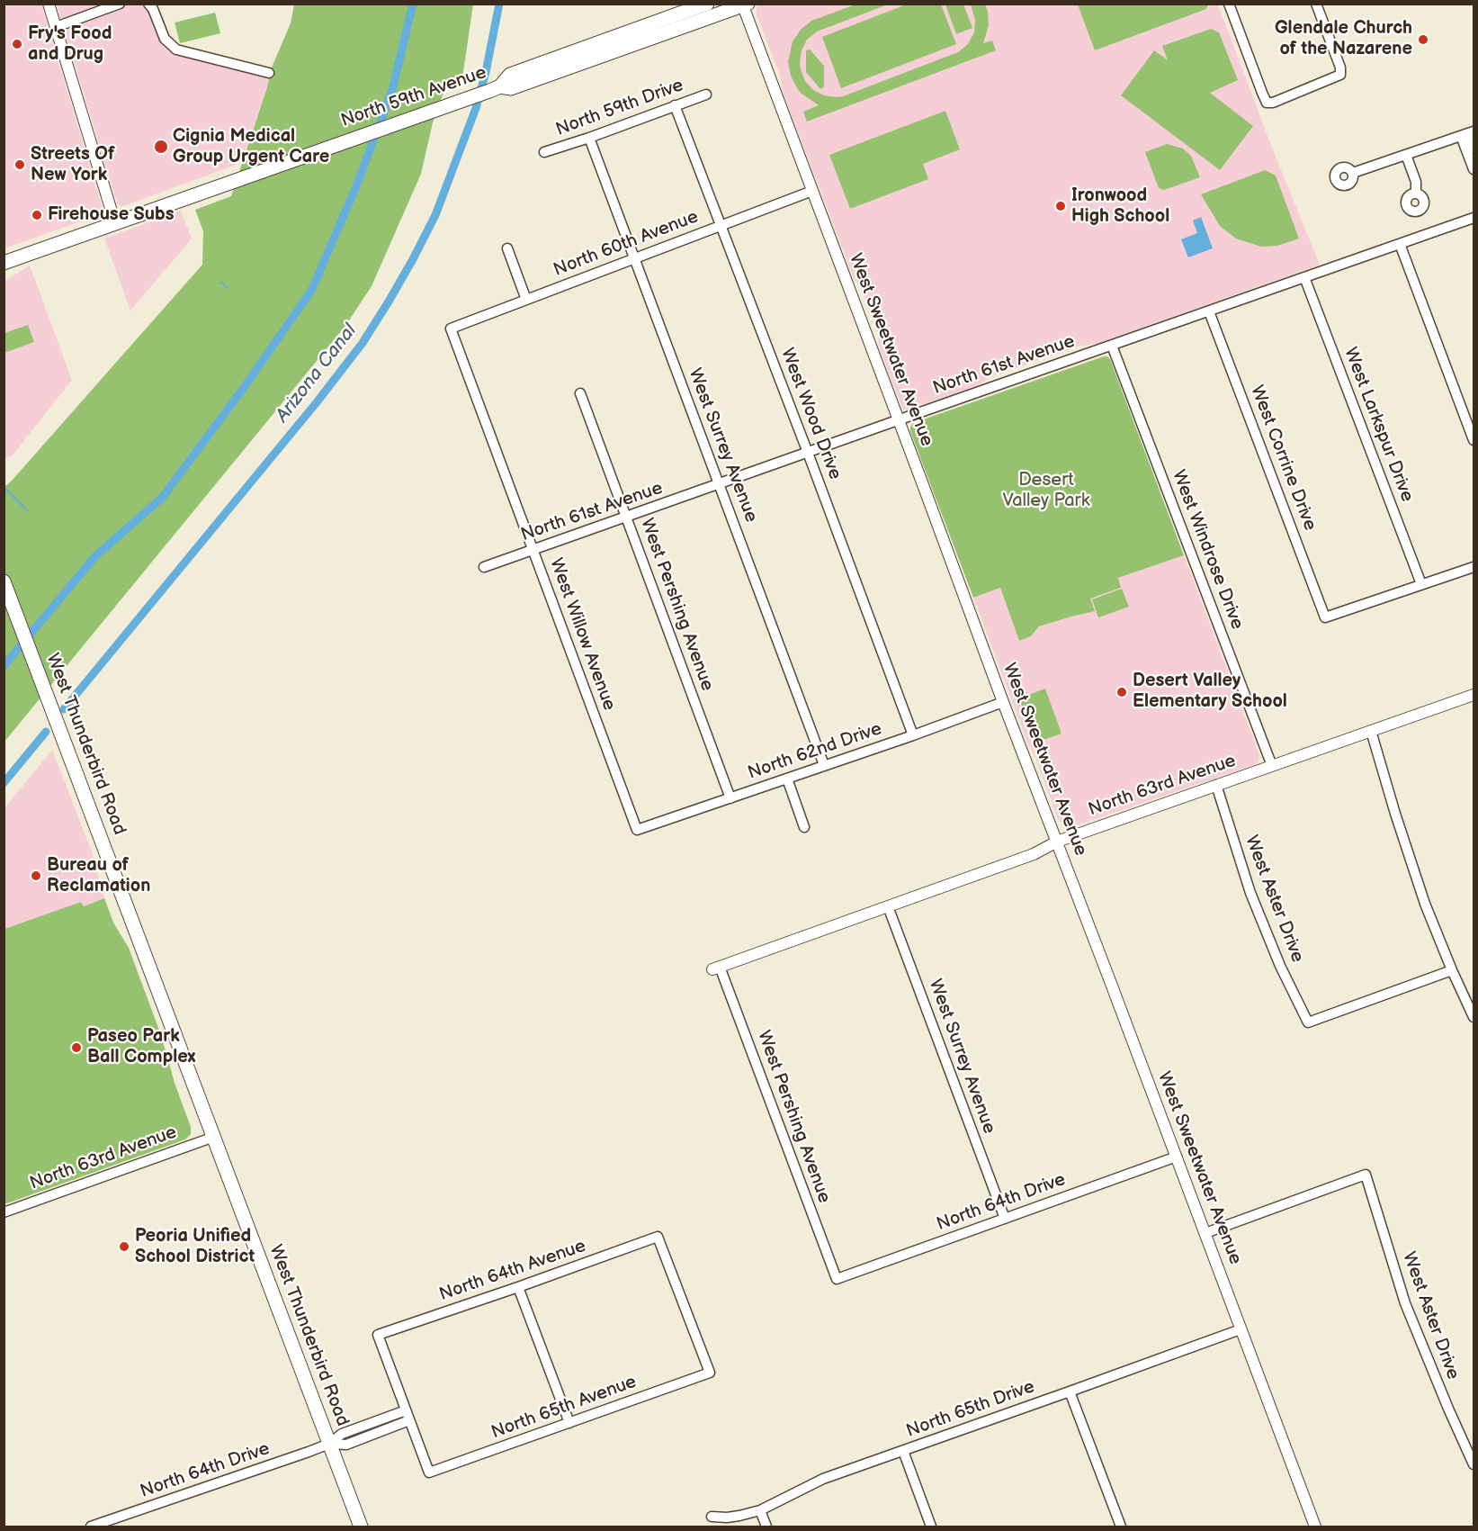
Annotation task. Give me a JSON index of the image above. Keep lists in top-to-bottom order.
{
  "streets": {
    "main road": ["North 59th Avenue", "West Thunderbird Road"],
    "street": [
      "North 59th Drive",
      "North 60th Avenue",
      "West Sweetwater Avenue",
      "North 61st Avenue",
      "West Wood Drive",
      "West Larkspur Drive",
      "West Surrey Avenue",
      "West Corrine Drive",
      "West Windrose Drive",
      "West Pershing Avenue",
      "West Willow Avenue",
      "North 62nd Drive",
      "North 63rd Avenue",
      "West Aster Drive",
      "North 64th Drive",
      "North 64th Avenue",
      "North 65th Avenue",
      "North 65th Drive"
    ]
  },
  "crossings": [
    ["North 59th Avenue", "West Sweetwater Avenue"],
    ["North 59th Drive", "West Wood Drive"],
    ["North 59th Drive", "West Surrey Avenue"],
    ["North 60th Avenue", "West Sweetwater Avenue"],
    ["North 60th Avenue", "West Wood Drive"],
    ["North 60th Avenue", "West Surrey Avenue"],
    ["North 60th Avenue", "West Willow Avenue"],
    ["West Sweetwater Avenue", "North 61st Avenue"],
    ["West Sweetwater Avenue", "North 62nd Drive"],
    ["West Sweetwater Avenue", "North 63rd Avenue"],
    ["West Sweetwater Avenue", "West Aster Drive"],
    ["West Sweetwater Avenue", "North 64th Drive"],
    ["West Sweetwater Avenue", "North 65th Drive"],
    ["North 61st Avenue", "West Wood Drive"],
    ["North 61st Avenue", "West Larkspur Drive"],
    ["North 61st Avenue", "West Surrey Avenue"],
    ["North 61st Avenue", "West Corrine Drive"],
    ["North 61st Avenue", "West Windrose Drive"],
    ["North 61st Avenue", "West Pershing Avenue"],
    ["North 61st Avenue", "West Willow Avenue"],
    ["West Wood Drive", "North 62nd Drive"],
    ["West Larkspur Drive", "West Corrine Drive"],
    ["West Surrey Avenue", "North 62nd Drive"],
    ["West Surrey Avenue", "North 63rd Avenue"],
    ["West Surrey Avenue", "North 64th Drive"],
    ["West Windrose Drive", "North 63rd Avenue"],
    ["West Pershing Avenue", "North 62nd Drive"],
    ["West Pershing Avenue", "North 63rd Avenue"],
    ["West Pershing Avenue", "North 64th Drive"],
    ["West Willow Avenue", "North 62nd Drive"],
    ["West Thunderbird Road", "North 63rd Avenue"],
    ["West Thunderbird Road", "North 64th Drive"],
    ["North 63rd Avenue", "West Aster Drive"],
    ["North 64th Drive", "North 64th Avenue"],
    ["North 64th Drive", "North 65th Avenue"],
    ["North 64th Avenue", "North 65th Avenue"]
  ],
  "water": ["Arizona Canal"],
  "parks": ["Desert Valley Park"],
  "places": [
    "Glendale Church of the Nazarene",
    "Fry's Food and Drug",
    "Cignia Medical Group Urgent Care",
    "Streets Of New York",
    "Ironwood High School",
    "Firehouse Subs",
    "Desert Valley Elementary School",
    "Bureau of Reclamation",
    "Paseo Park Ball Complex",
    "Peoria Unified School District"
  ]
}
